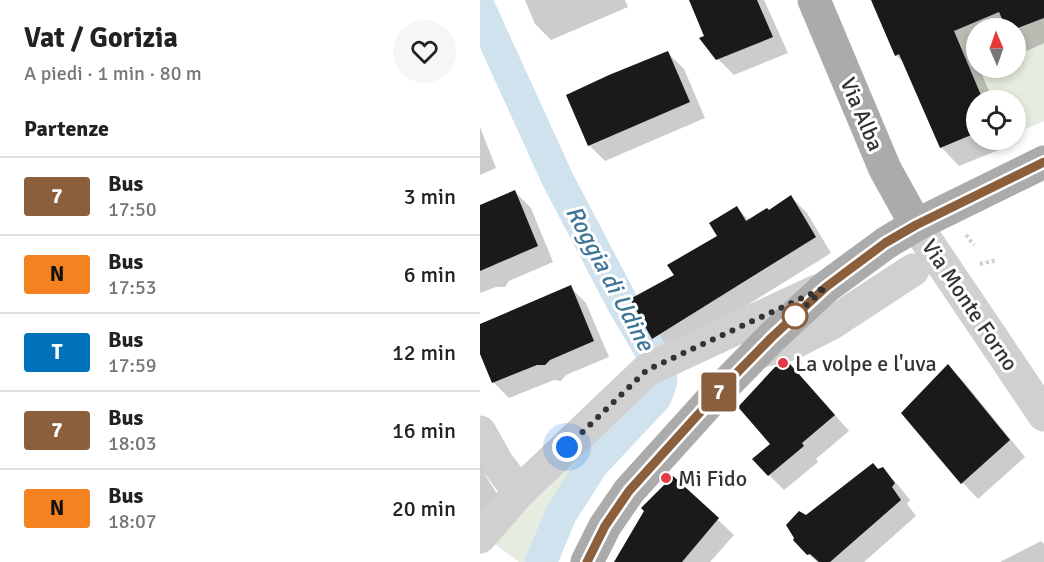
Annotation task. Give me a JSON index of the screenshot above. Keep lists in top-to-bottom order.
{
  "streets": {
    "main road": ["Via Alba"],
    "street": ["Via Monte Forno"]
  },
  "crossings": [
    ["Via Alba", "Via Monte Forno"]
  ],
  "water": ["Roggia di Udine"],
  "places": ["La volpe e l'uva", "Mi Fido"],
  "lines": ["bus line 7"],
  "north": "top",
  "page": {
    "heading": [
      ["Vat / Gorizia", "A piedi · 1 min · 80 m"],
      "Partenze"
    ],
    "on_map": "7",
    "list": [
      {
        "mark": "7",
        "name": "Bus",
        "note": "17:50",
        "value": "3 min"
      },
      {
        "mark": "N",
        "name": "Bus",
        "note": "17:53",
        "value": "6 min"
      },
      {
        "mark": "T",
        "name": "Bus",
        "note": "17:59",
        "value": "12 min"
      },
      {
        "mark": "7",
        "name": "Bus",
        "note": "18:03",
        "value": "16 min"
      },
      {
        "mark": "N",
        "name": "Bus",
        "note": "18:07",
        "value": "20 min"
      }
    ]
  }
}
